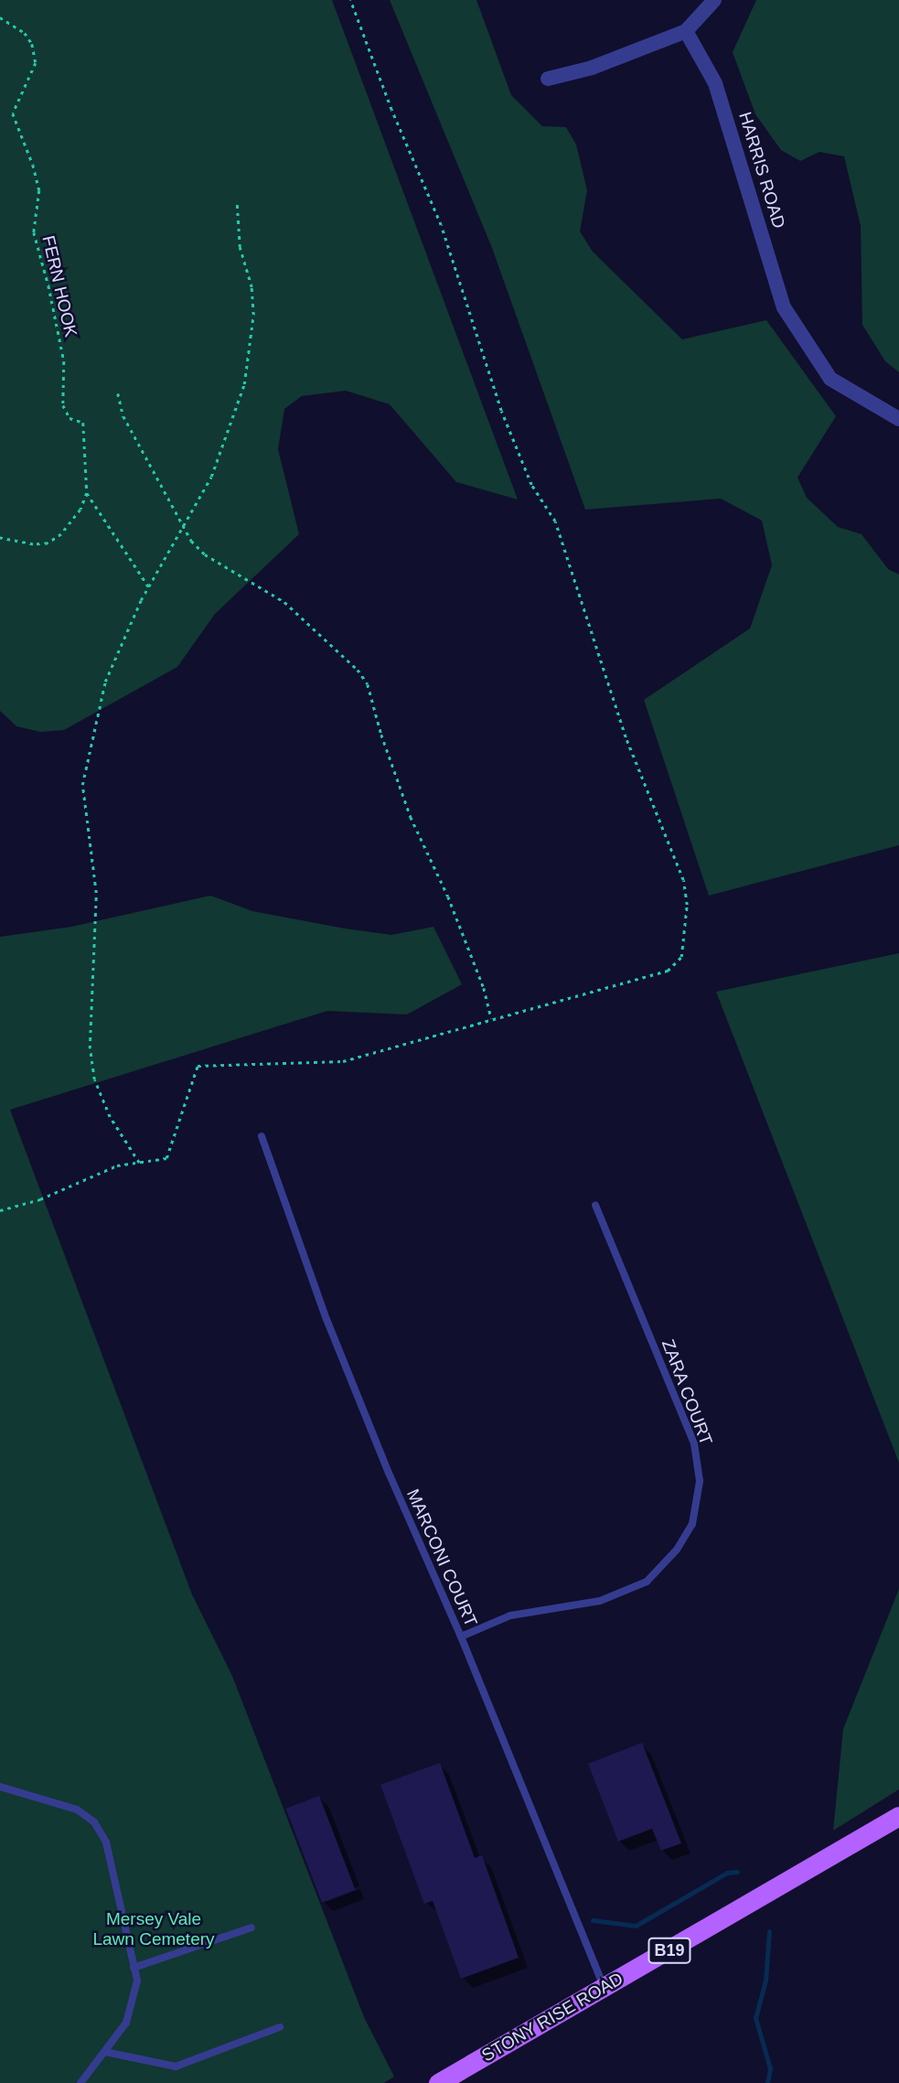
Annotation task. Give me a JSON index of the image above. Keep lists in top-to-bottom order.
{
  "streets": {
    "main road": ["B19", "STONY RISE ROAD"],
    "street": ["HARRIS ROAD"],
    "lane": ["ZARA COURT", "MARCONI COURT"],
    "path": ["FERN HOOK"]
  },
  "crossings": [
    ["ZARA COURT", "MARCONI COURT"],
    ["MARCONI COURT", "STONY RISE ROAD"]
  ],
  "parks": ["Mersey Vale Lawn Cemetery"]
}
